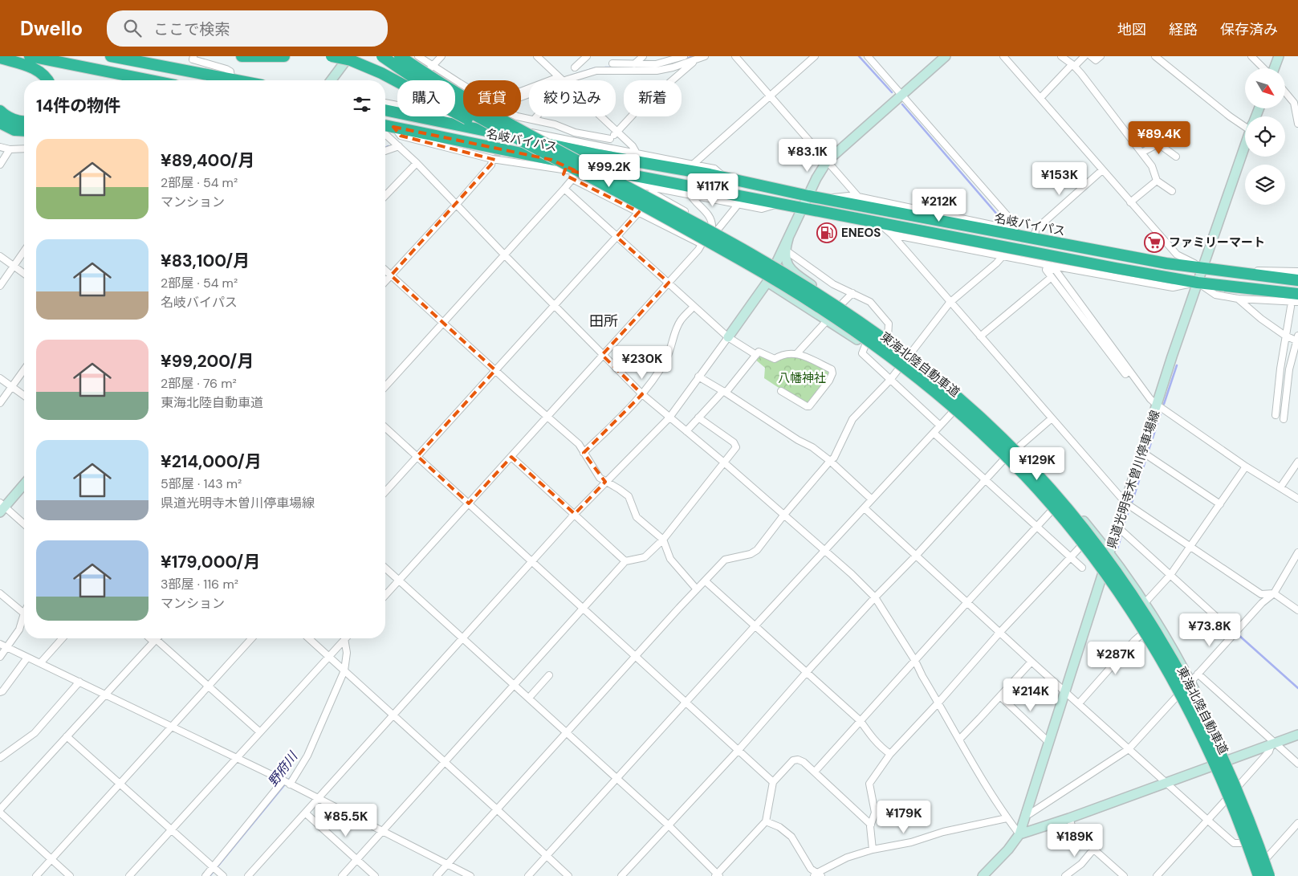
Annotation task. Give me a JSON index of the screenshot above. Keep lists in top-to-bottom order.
{
  "streets": {
    "highway": ["名岐バイパス", "東海北陸自動車道"],
    "street": ["県道光明寺木曽川停車場線"]
  },
  "crossings": [
    ["名岐バイパス", "県道光明寺木曽川停車場線"]
  ],
  "districts": ["田所"],
  "water": ["野府川"],
  "parks": ["八幡神社"],
  "places": {
    "fuel station": ["ENEOS"],
    "supermarket": ["ファミリーマート"]
  },
  "north": "bottom right",
  "page": {
    "header": "Dwello",
    "search": "ここで検索",
    "nav": ["地図", "経路", "保存済み"],
    "chip": [
      "購入",
      "賃貸",
      "絞り込み",
      "新着"
    ],
    "heading": "14件の物件",
    "price": [
      "¥89.4K",
      "¥83.1K",
      "¥99.2K",
      "¥153K",
      "¥117K",
      "¥212K",
      "¥230K",
      "¥129K",
      "¥73.8K",
      "¥287K",
      "¥214K",
      "¥179K",
      "¥85.5K",
      "¥189K"
    ],
    "list": [
      {
        "name": "¥89,400/月",
        "note": "2部屋 · 54 m² · マンション"
      },
      {
        "name": "¥83,100/月",
        "note": "2部屋 · 54 m² · 名岐バイパス"
      },
      {
        "name": "¥99,200/月",
        "note": "2部屋 · 76 m² · 東海北陸自動車道"
      },
      {
        "name": "¥214,000/月",
        "note": "5部屋 · 143 m² · 県道光明寺木曽川停車場線"
      },
      {
        "name": "¥179,000/月",
        "note": "3部屋 · 116 m² · マンション"
      }
    ]
  }
}
